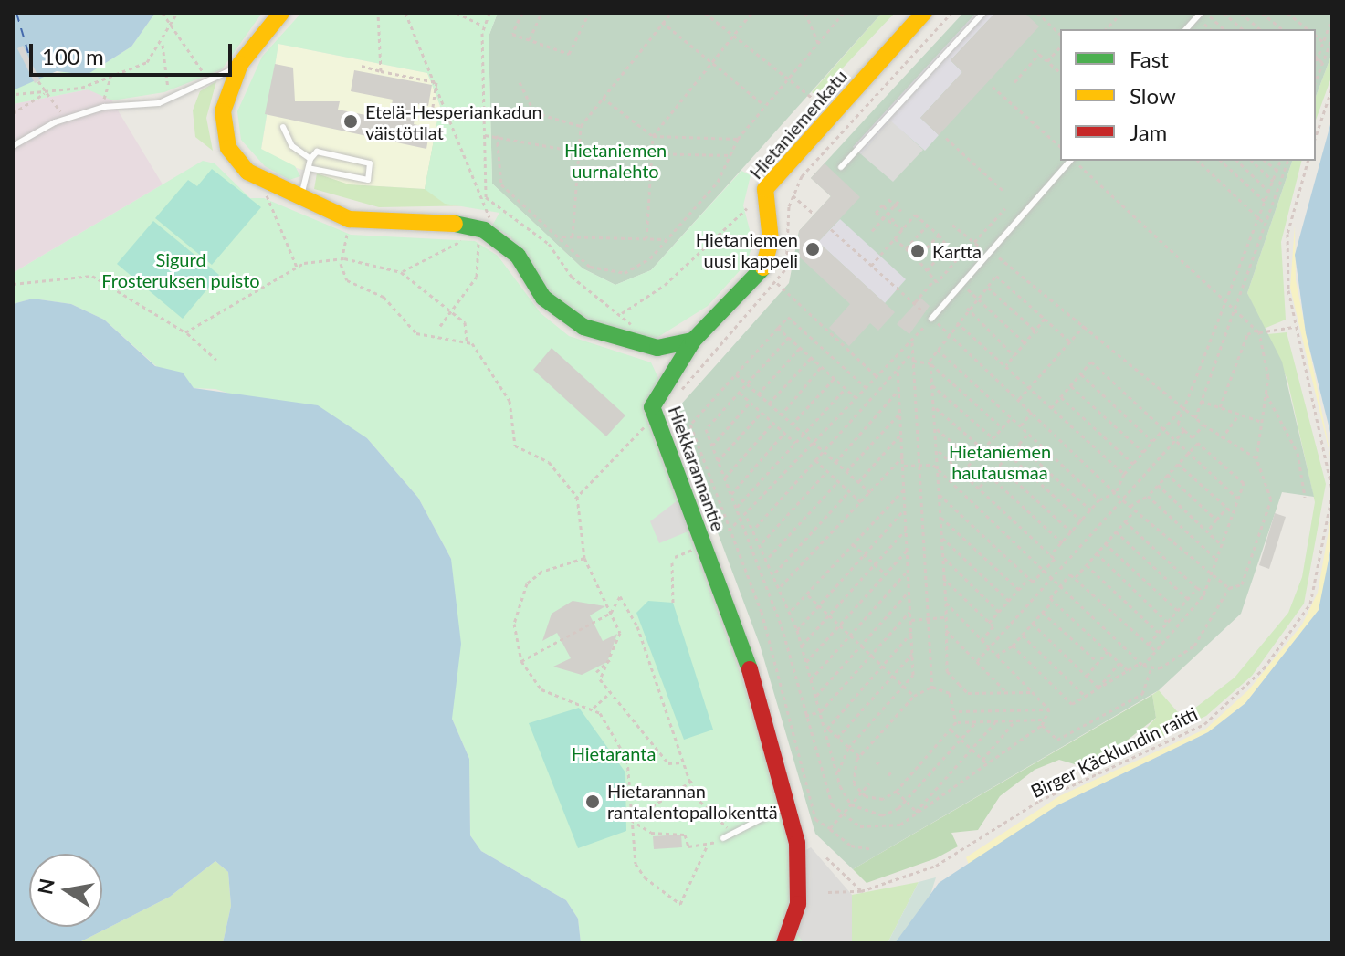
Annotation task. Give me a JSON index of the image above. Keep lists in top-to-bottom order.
{
  "streets": {
    "street": ["Hietaniemenkatu", "Hiekkarannantie"],
    "path": ["Birger Käcklundin raitti"]
  },
  "parks": [
    "Hietaniemen uurnalehto",
    "Sigurd Frosteruksen puisto",
    "Hietaniemen hautausmaa",
    "Hietaranta"
  ],
  "places": [
    "Etelä-Hesperiankadun väistötilat",
    "Hietaniemen uusi kappeli",
    "Kartta",
    "Hietarannan rantalentopallokenttä"
  ],
  "legend": ["Fast", "Slow", "Jam"],
  "scale_bar": "100 m",
  "north": "left"
}
